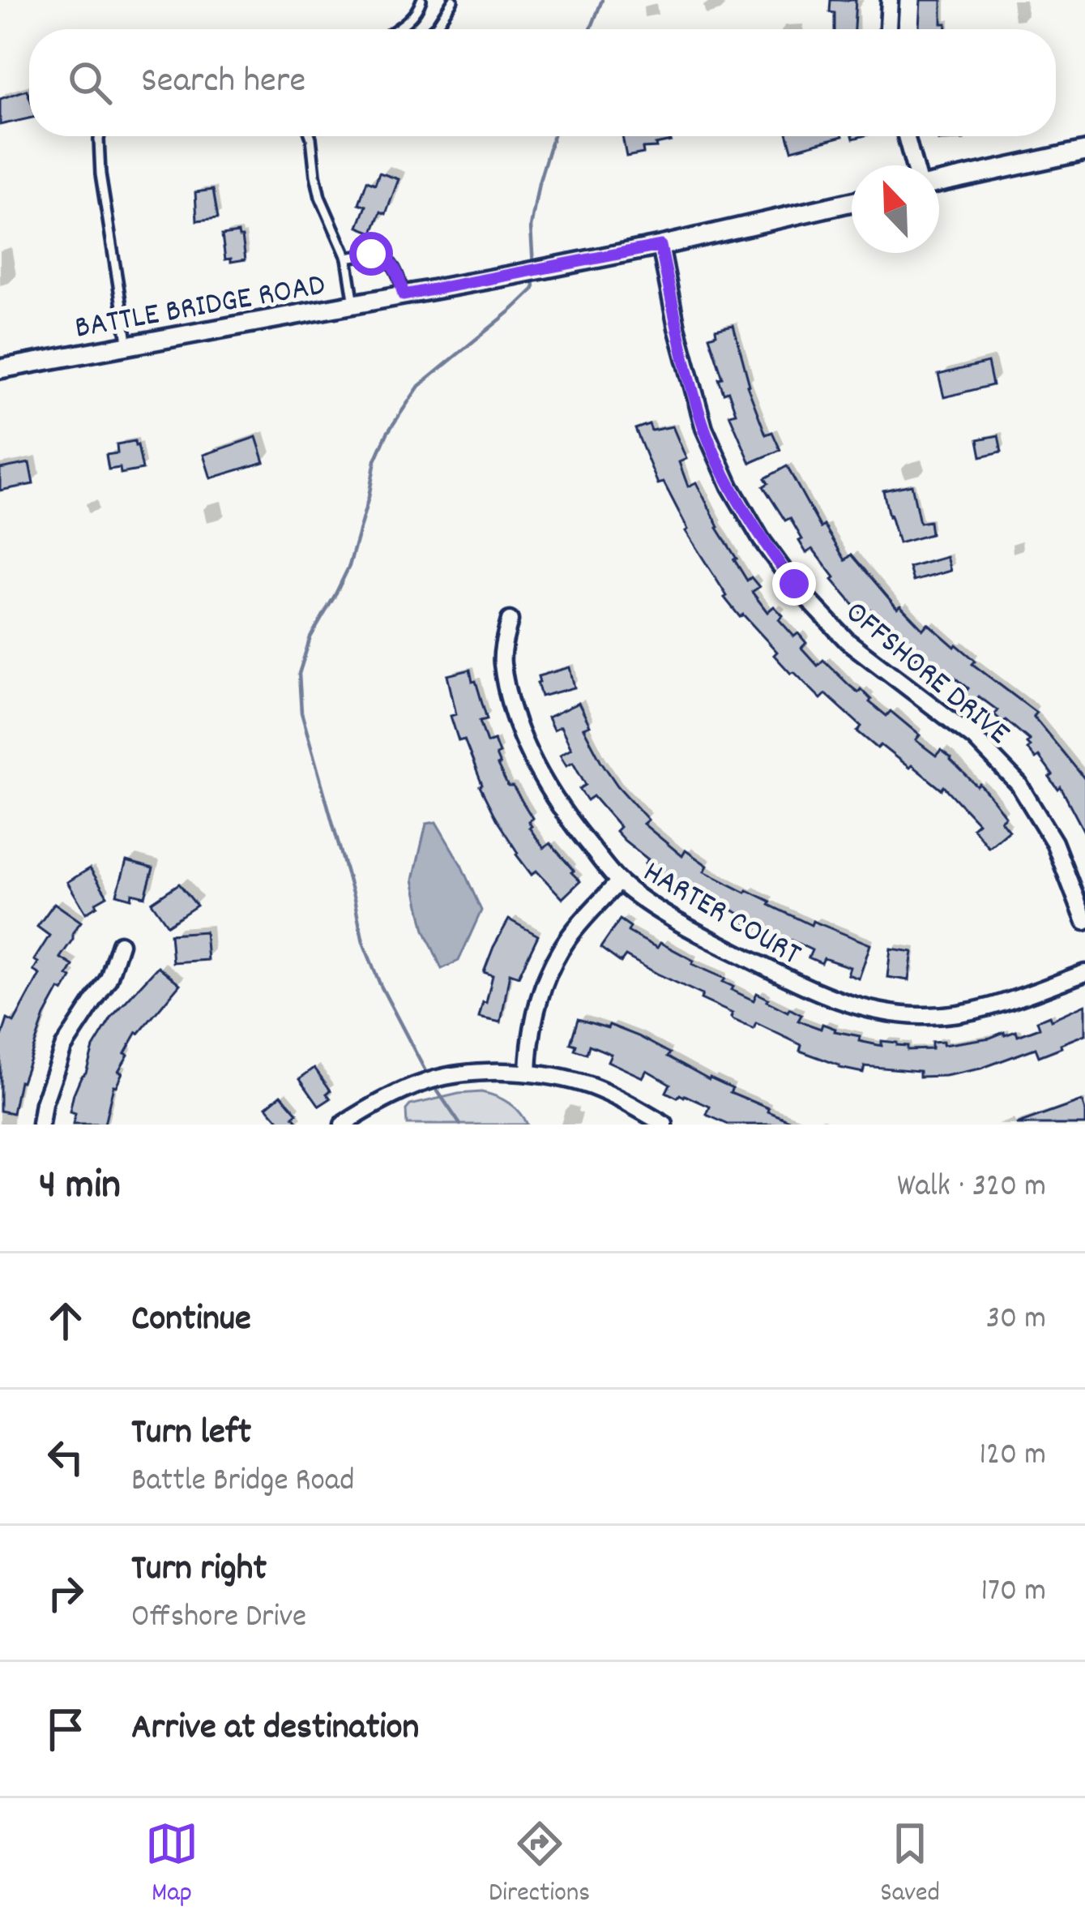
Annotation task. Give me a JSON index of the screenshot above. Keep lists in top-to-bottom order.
{
  "streets": {
    "street": ["BATTLE BRIDGE ROAD", "OFFSHORE DRIVE", "HARTER COURT"]
  },
  "crossings": [
    ["BATTLE BRIDGE ROAD", "OFFSHORE DRIVE"]
  ],
  "north": "top left",
  "page": {
    "search": "Search here",
    "heading": ["4 min", "Walk · 320 m"],
    "list": [
      ["Continue", "30 m"],
      ["Turn left", "Battle Bridge Road", "120 m"],
      ["Turn right", "Offshore Drive", "170 m"],
      "Arrive at destination"
    ],
    "nav": ["Map", "Directions", "Saved"]
  }
}
